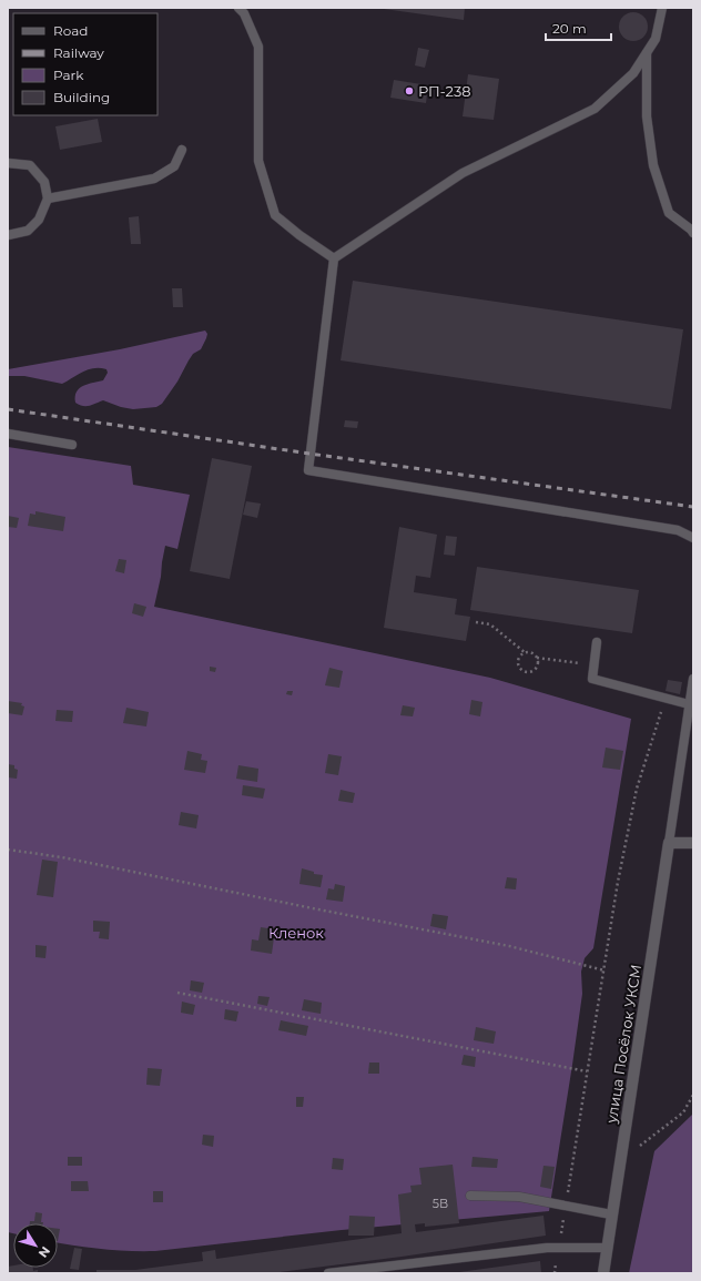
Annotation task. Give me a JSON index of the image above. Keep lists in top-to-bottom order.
{
  "streets": {
    "street": ["улица Посёлок УКСМ"]
  },
  "parks": ["Кленок"],
  "places": ["РП-238"],
  "house_numbers": ["5В"],
  "legend": [
    "Road",
    "Railway",
    "Park",
    "Building"
  ],
  "scale_bar": "20 m",
  "north": "bottom right"
}
